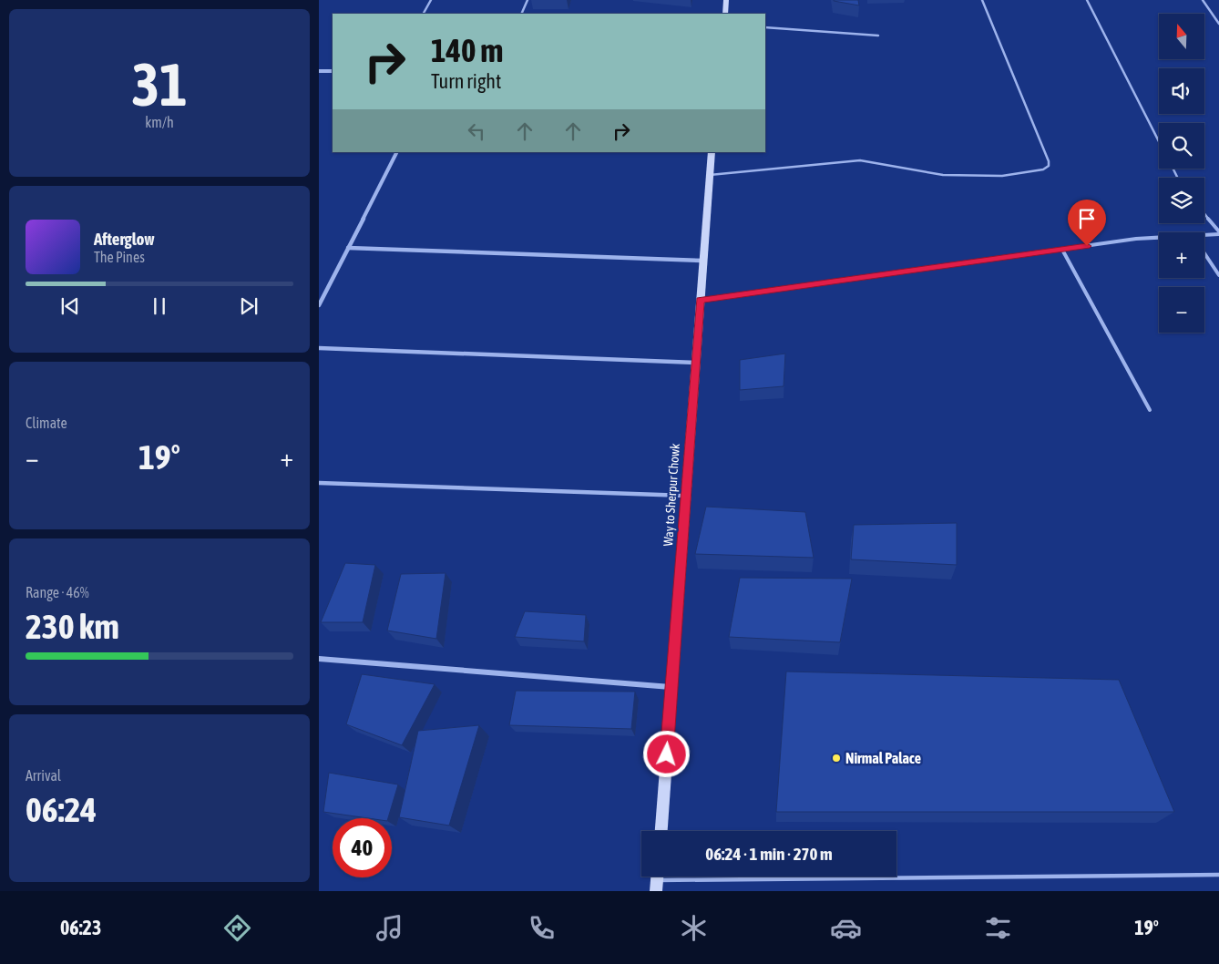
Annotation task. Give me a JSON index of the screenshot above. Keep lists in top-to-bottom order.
{
  "streets": {
    "street": ["Way to Sherpur Chowk"]
  },
  "places": ["Nirmal Palace"],
  "north": "top",
  "page": {
    "tile": [
      ["31", "km/h"],
      "Climate",
      ["Range · 46%", "230 km"],
      ["Arrival", "06:24"]
    ],
    "map_buttons": ["+", "−"],
    "turn": ["140 m", "Turn right"],
    "song": ["Afterglow", "The Pines"],
    "heat": ["−", "19°", "+"],
    "limit": "40",
    "trip": "06:24 · 1 min · 270 m",
    "tabs": ["06:23", "19°"]
  }
}
